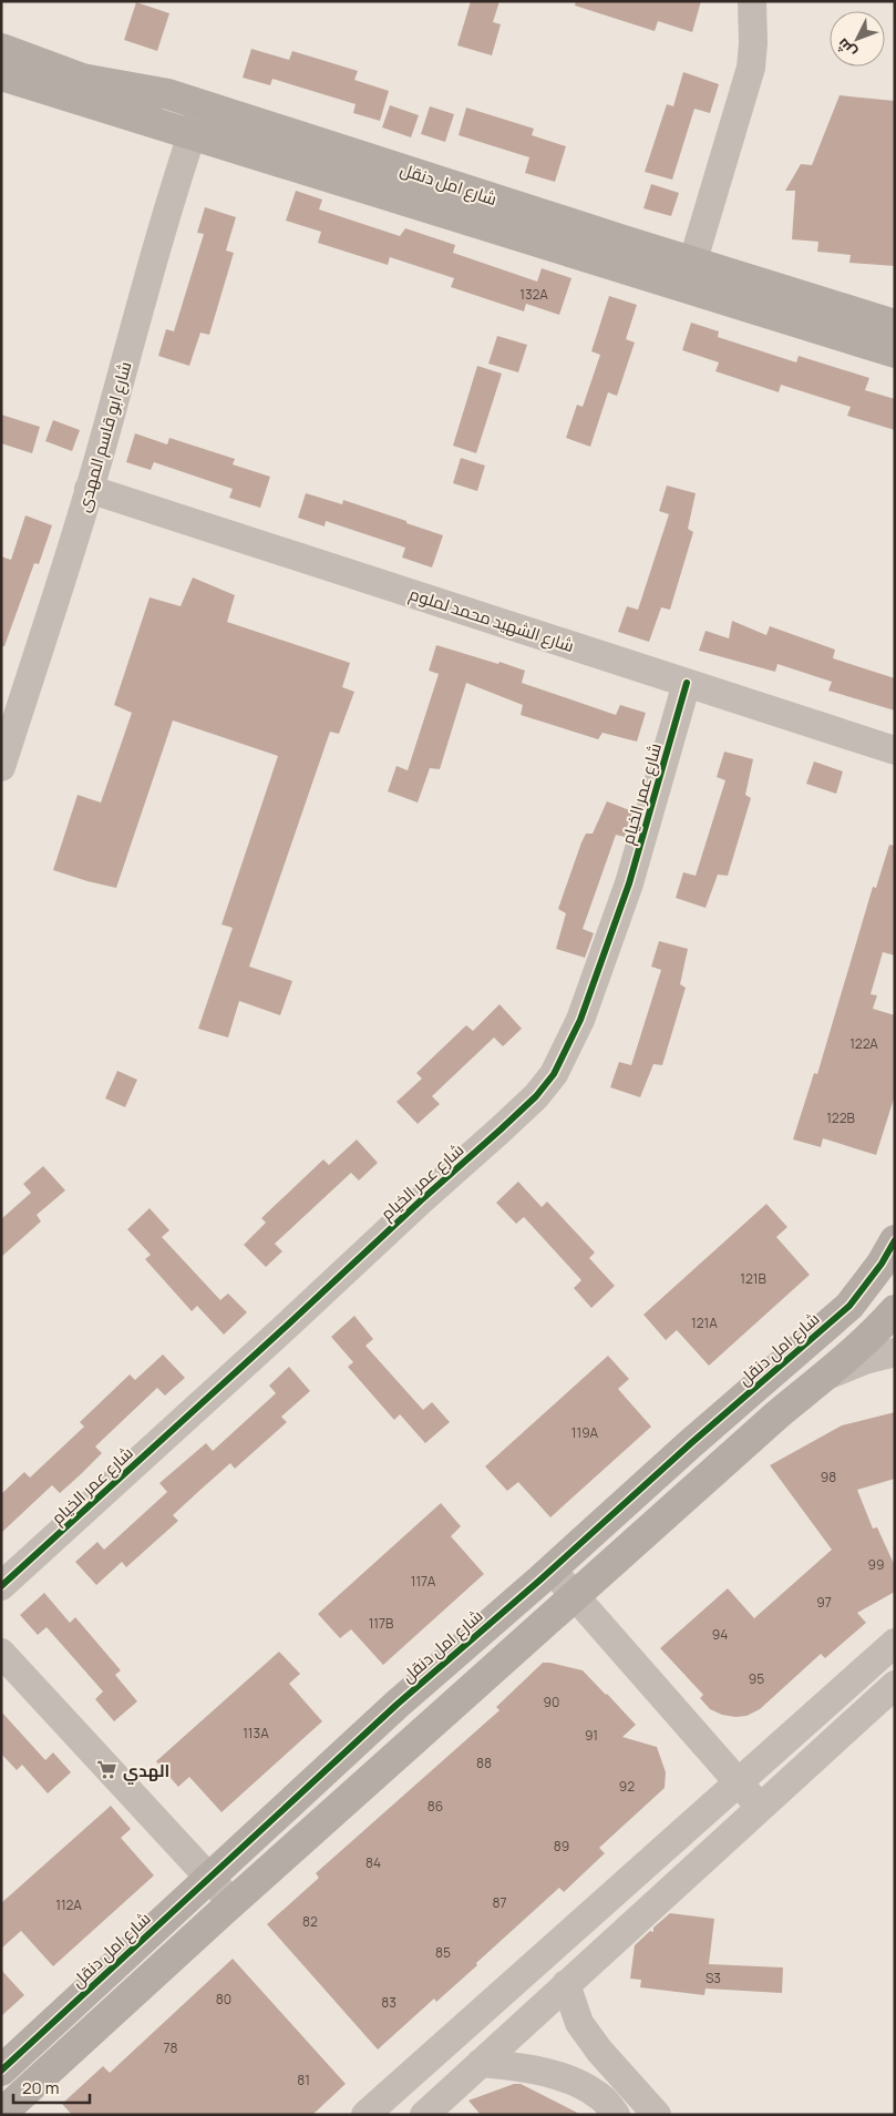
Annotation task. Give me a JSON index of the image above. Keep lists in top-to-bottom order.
{
  "streets": {
    "street": [
      "شارع امل دنقل",
      "شارع ابو قاسم المهدى",
      "شارع الشهيد محمد لملوم",
      "شارع عمر الخيام"
    ]
  },
  "crossings": [
    ["شارع امل دنقل", "شارع ابو قاسم المهدى"],
    ["شارع ابو قاسم المهدى", "شارع الشهيد محمد لملوم"],
    ["شارع الشهيد محمد لملوم", "شارع عمر الخيام"]
  ],
  "places": {
    "supermarket": ["الهدي"]
  },
  "house_numbers": [
    "132A",
    "122A",
    "122B",
    "121B",
    "121A",
    "119A",
    "98",
    "99",
    "117A",
    "97",
    "117B",
    "94",
    "95",
    "90",
    "113A",
    "91",
    "88",
    "92",
    "86",
    "89",
    "84",
    "87",
    "112A",
    "82",
    "85",
    "S3",
    "80",
    "83",
    "78",
    "81"
  ],
  "scale_bar": "20 m",
  "north": "bottom left"
}
